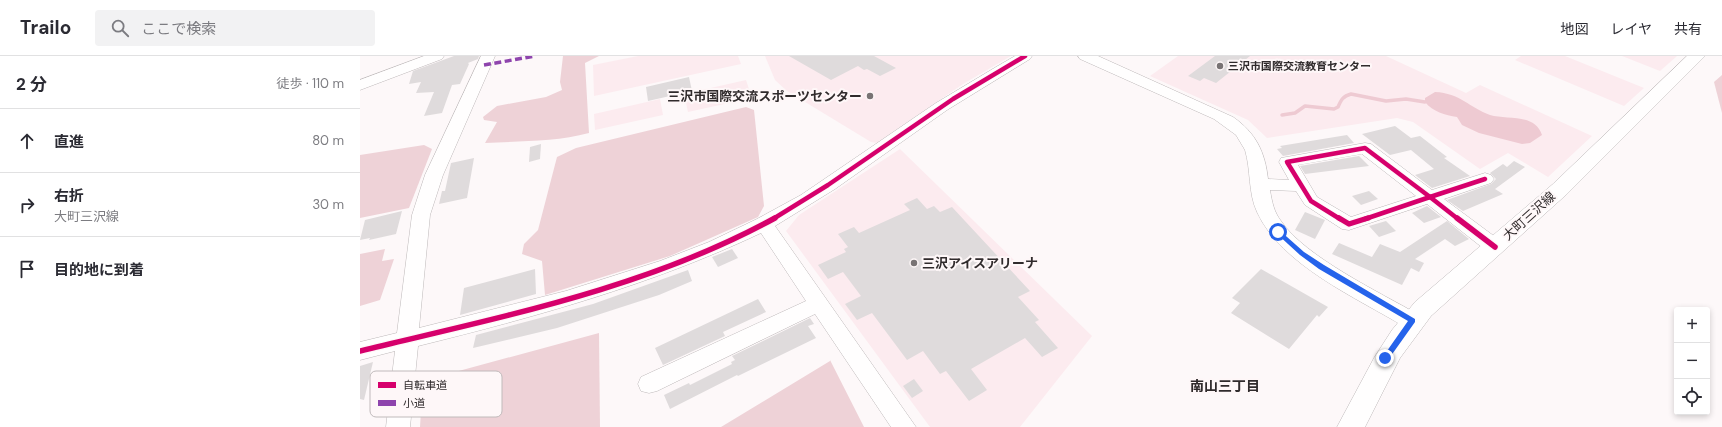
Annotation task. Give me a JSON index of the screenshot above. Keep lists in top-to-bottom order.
{
  "streets": {
    "main road": ["大町三沢線"]
  },
  "districts": ["南山三丁目"],
  "places": ["三沢市国際交流教育センター", "三沢市国際交流スポーツセンター", "三沢アイスアリーナ"],
  "legend": ["自転車道", "小道"],
  "page": {
    "header": "Trailo",
    "search": "ここで検索",
    "nav": ["地図", "レイヤ", "共有"],
    "heading": ["2 分", "徒歩 · 110 m"],
    "list": [
      ["直進", "80 m"],
      ["右折", "大町三沢線", "30 m"],
      "目的地に到着"
    ],
    "map_buttons": ["+", "−"]
  }
}
